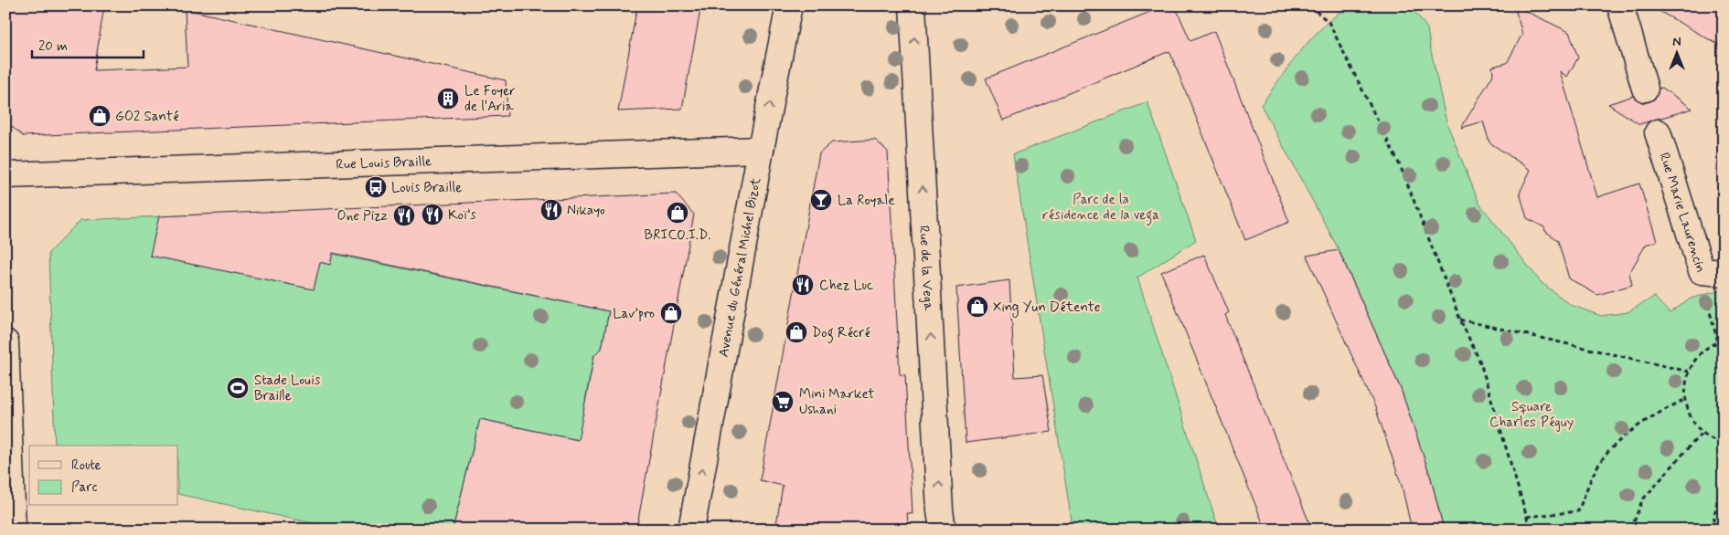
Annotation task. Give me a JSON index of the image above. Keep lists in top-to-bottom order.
{
  "streets": {
    "street": [
      "Rue Louis Braille",
      "Rue Marie Laurencin",
      "Avenue du Général Michel Bizot",
      "Rue de la Vega"
    ]
  },
  "crossings": [
    ["Rue Louis Braille", "Avenue du Général Michel Bizot"]
  ],
  "one_way": ["Avenue du Général Michel Bizot", "Rue de la Vega"],
  "parks": ["Parc de la résidence de la vega", "Square Charles Péguy"],
  "places": {
    "building": ["Le Foyer de l'Aria"],
    "shop": [
      "GO2 Santé",
      "BRICO.I.D.",
      "Xing Yun Détente",
      "Lav’pro",
      "Dog Récré"
    ],
    "bus stop": ["Louis Braille"],
    "bar": ["La Royale"],
    "restaurant": [
      "Nikayo",
      "Koï’s",
      "One Pizz",
      "Chez Luc"
    ],
    "sports": ["Stade Louis Braille"],
    "supermarket": ["Mini Market Ushani"]
  },
  "legend": ["Route", "Parc"],
  "scale_bar": "20 m",
  "north": "top"
}
